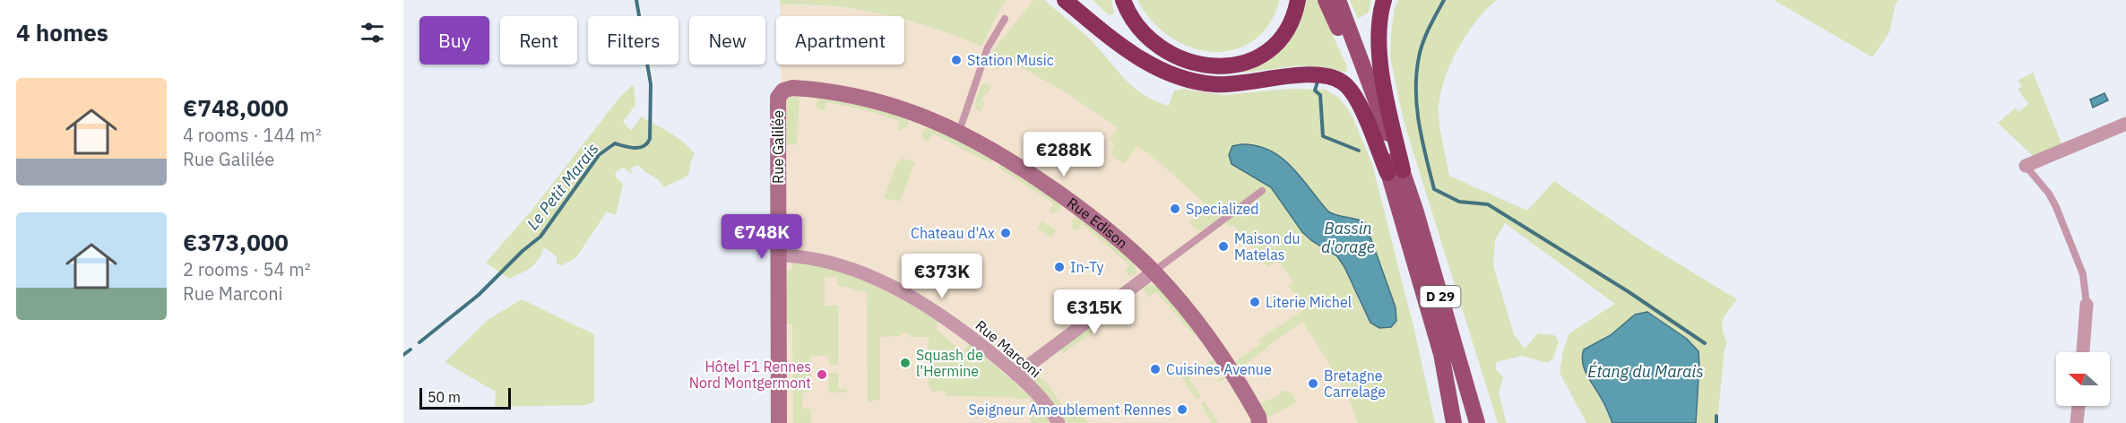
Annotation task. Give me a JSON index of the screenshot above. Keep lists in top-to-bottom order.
{
  "streets": {
    "main road": ["D 29"],
    "street": ["Rue Galilée", "Rue Edison", "Rue Marconi"]
  },
  "crossings": [
    ["Rue Galilée", "Rue Edison"],
    ["Rue Galilée", "Rue Marconi"]
  ],
  "water": ["Le Petit Marais", "Bassin d'orage", "Étang du Marais"],
  "places": [
    "Station Music",
    "Specialized",
    "Chateau d'Ax",
    "Maison du Matelas",
    "In-Ty",
    "Literie Michel",
    "Squash de l'Hermine",
    "Cuisines Avenue",
    "Hôtel F1 Rennes Nord Montgermont",
    "Bretagne Carrelage",
    "Seigneur Ameublement Rennes"
  ],
  "scale_bar": "50 m",
  "north": "left",
  "page": {
    "heading": "4 homes",
    "chip": [
      "Buy",
      "Rent",
      "Filters",
      "New",
      "Apartment"
    ],
    "list": [
      {
        "name": "€748,000",
        "note": "4 rooms · 144 m² · Rue Galilée"
      },
      {
        "name": "€373,000",
        "note": "2 rooms · 54 m² · Rue Marconi"
      }
    ],
    "price": [
      "€288K",
      "€748K",
      "€373K",
      "€315K"
    ],
    "scale": "50 m"
  }
}
